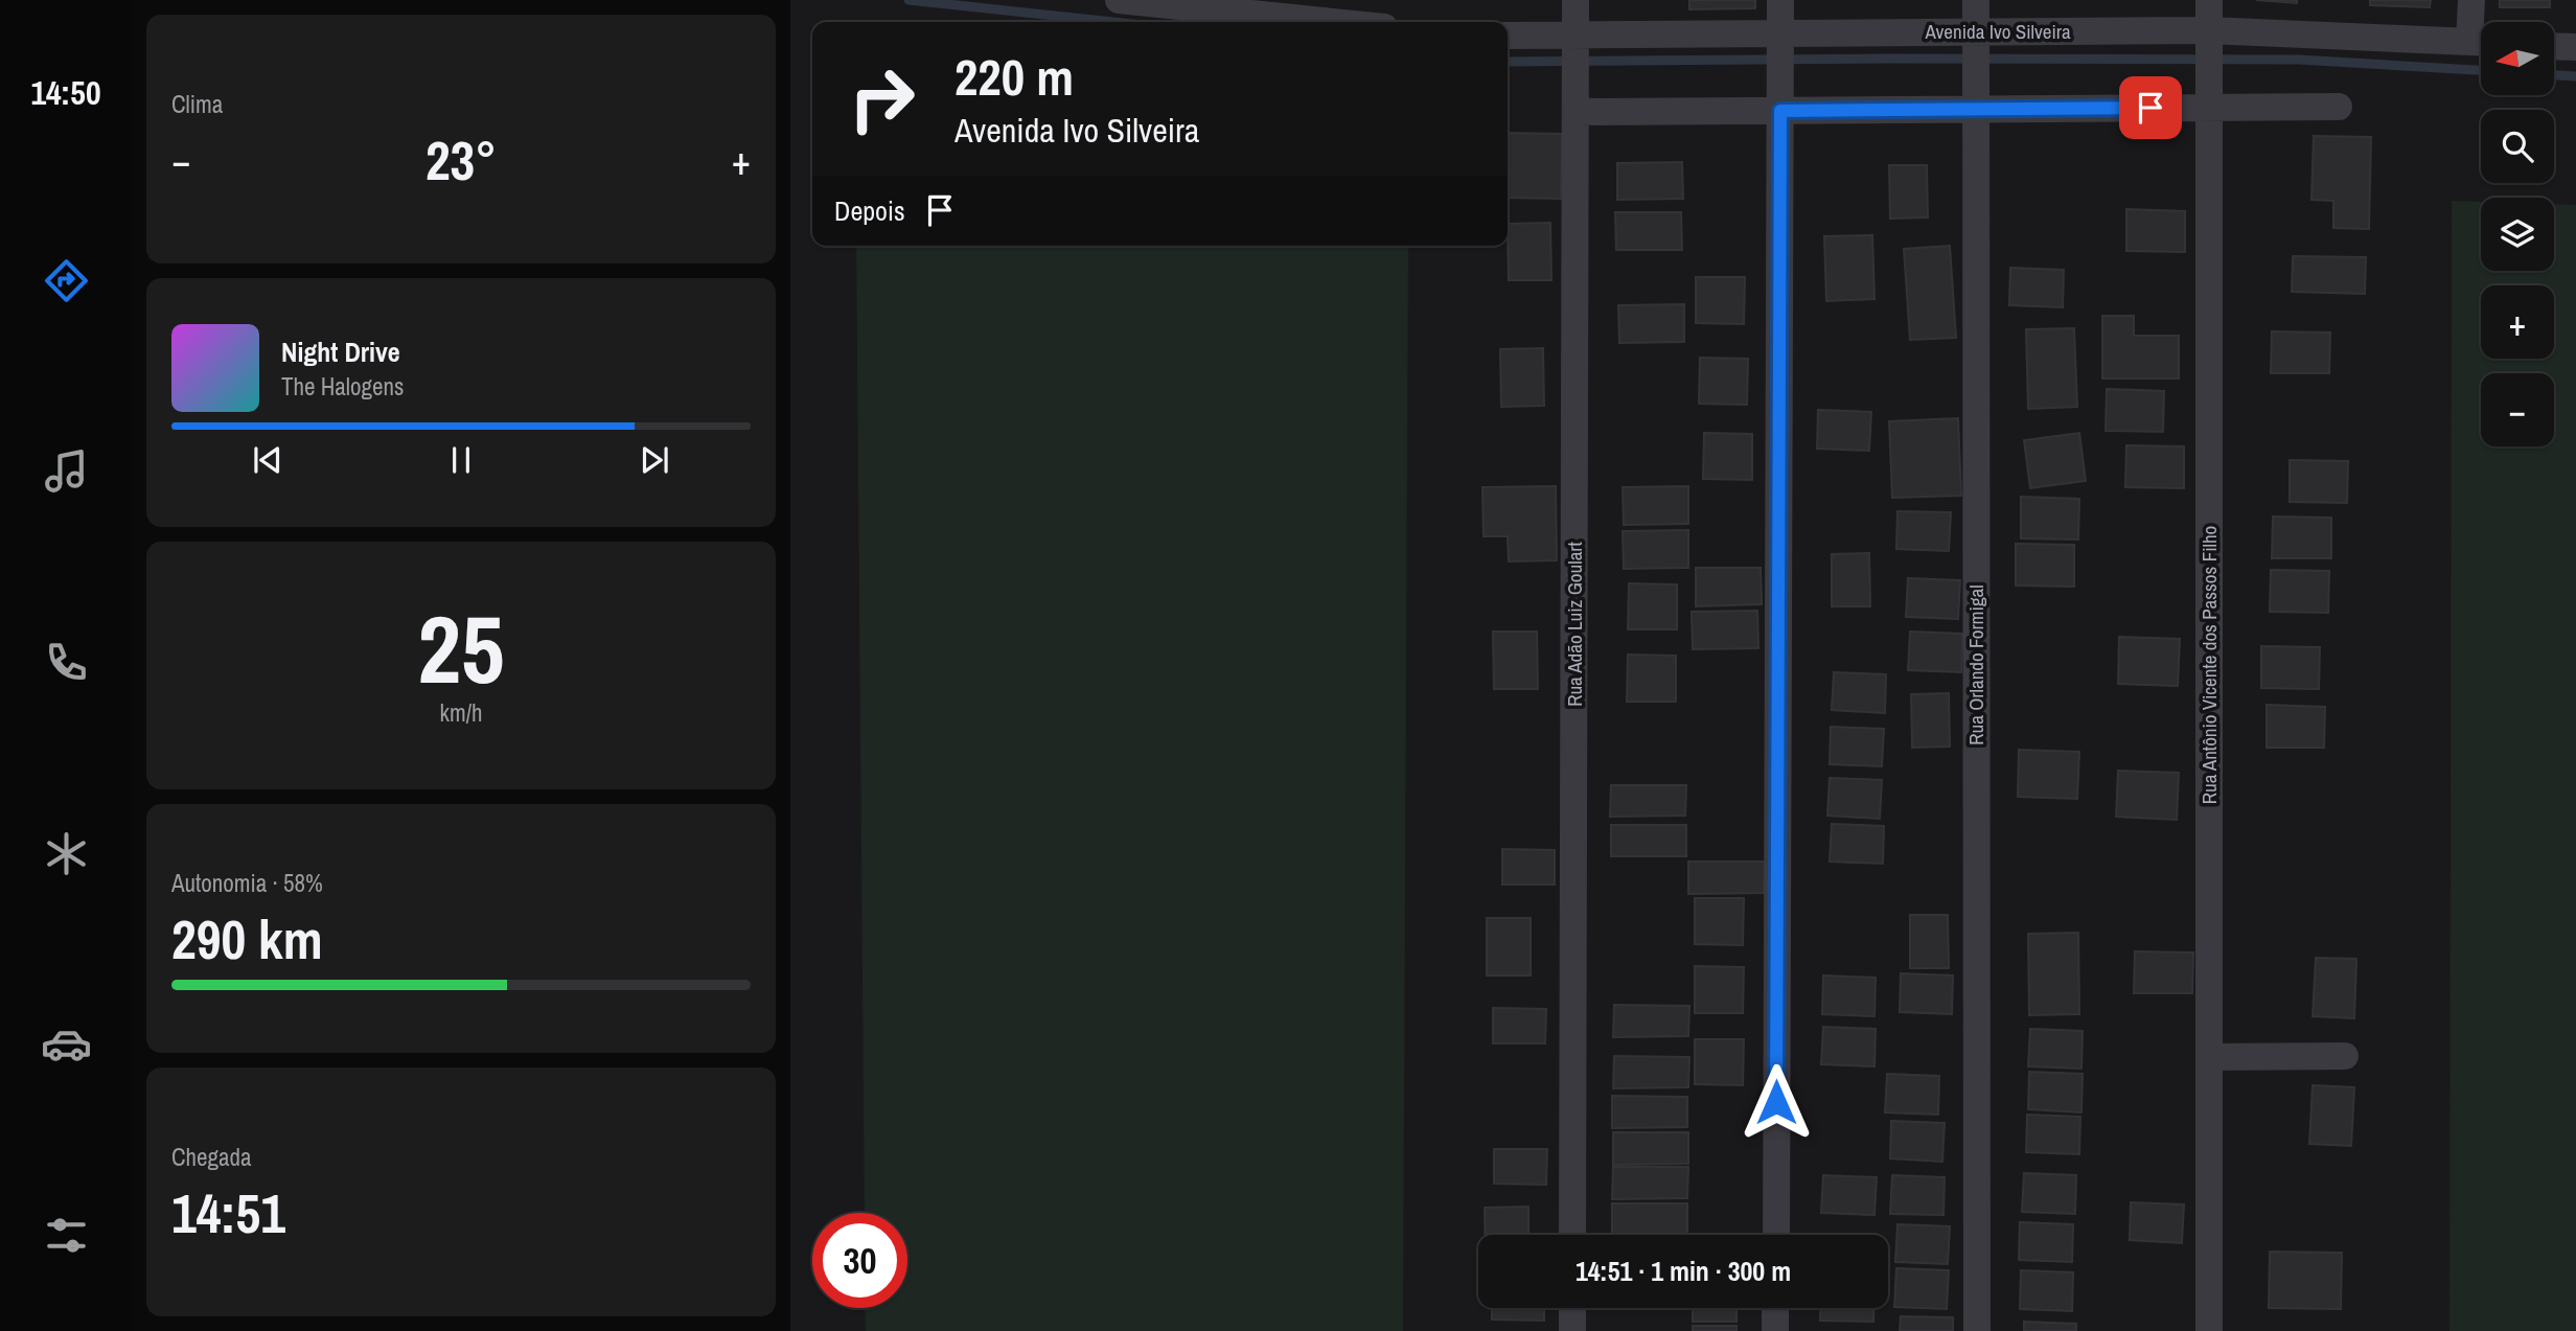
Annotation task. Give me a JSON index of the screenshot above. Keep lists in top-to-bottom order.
{
  "streets": {
    "street": [
      "Avenida Ivo Silveira",
      "Rua Adão Luiz Goulart",
      "Rua Orlando Formigal",
      "Rua Antônio Vicente dos Passos Filho"
    ]
  },
  "crossings": [
    ["Avenida Ivo Silveira", "Rua Adão Luiz Goulart"],
    ["Avenida Ivo Silveira", "Rua Orlando Formigal"],
    ["Avenida Ivo Silveira", "Rua Antônio Vicente dos Passos Filho"]
  ],
  "north": "left",
  "page": {
    "tabs": "14:50",
    "tile": [
      "Clima",
      ["25", "km/h"],
      ["Autonomia · 58%", "290 km"],
      ["Chegada", "14:51"]
    ],
    "map_buttons": ["+", "−"],
    "turn": ["220 m", "Avenida Ivo Silveira"],
    "heat": ["−", "23°", "+"],
    "then": "Depois",
    "song": ["Night Drive", "The Halogens"],
    "limit": "30",
    "trip": "14:51 · 1 min · 300 m"
  }
}
